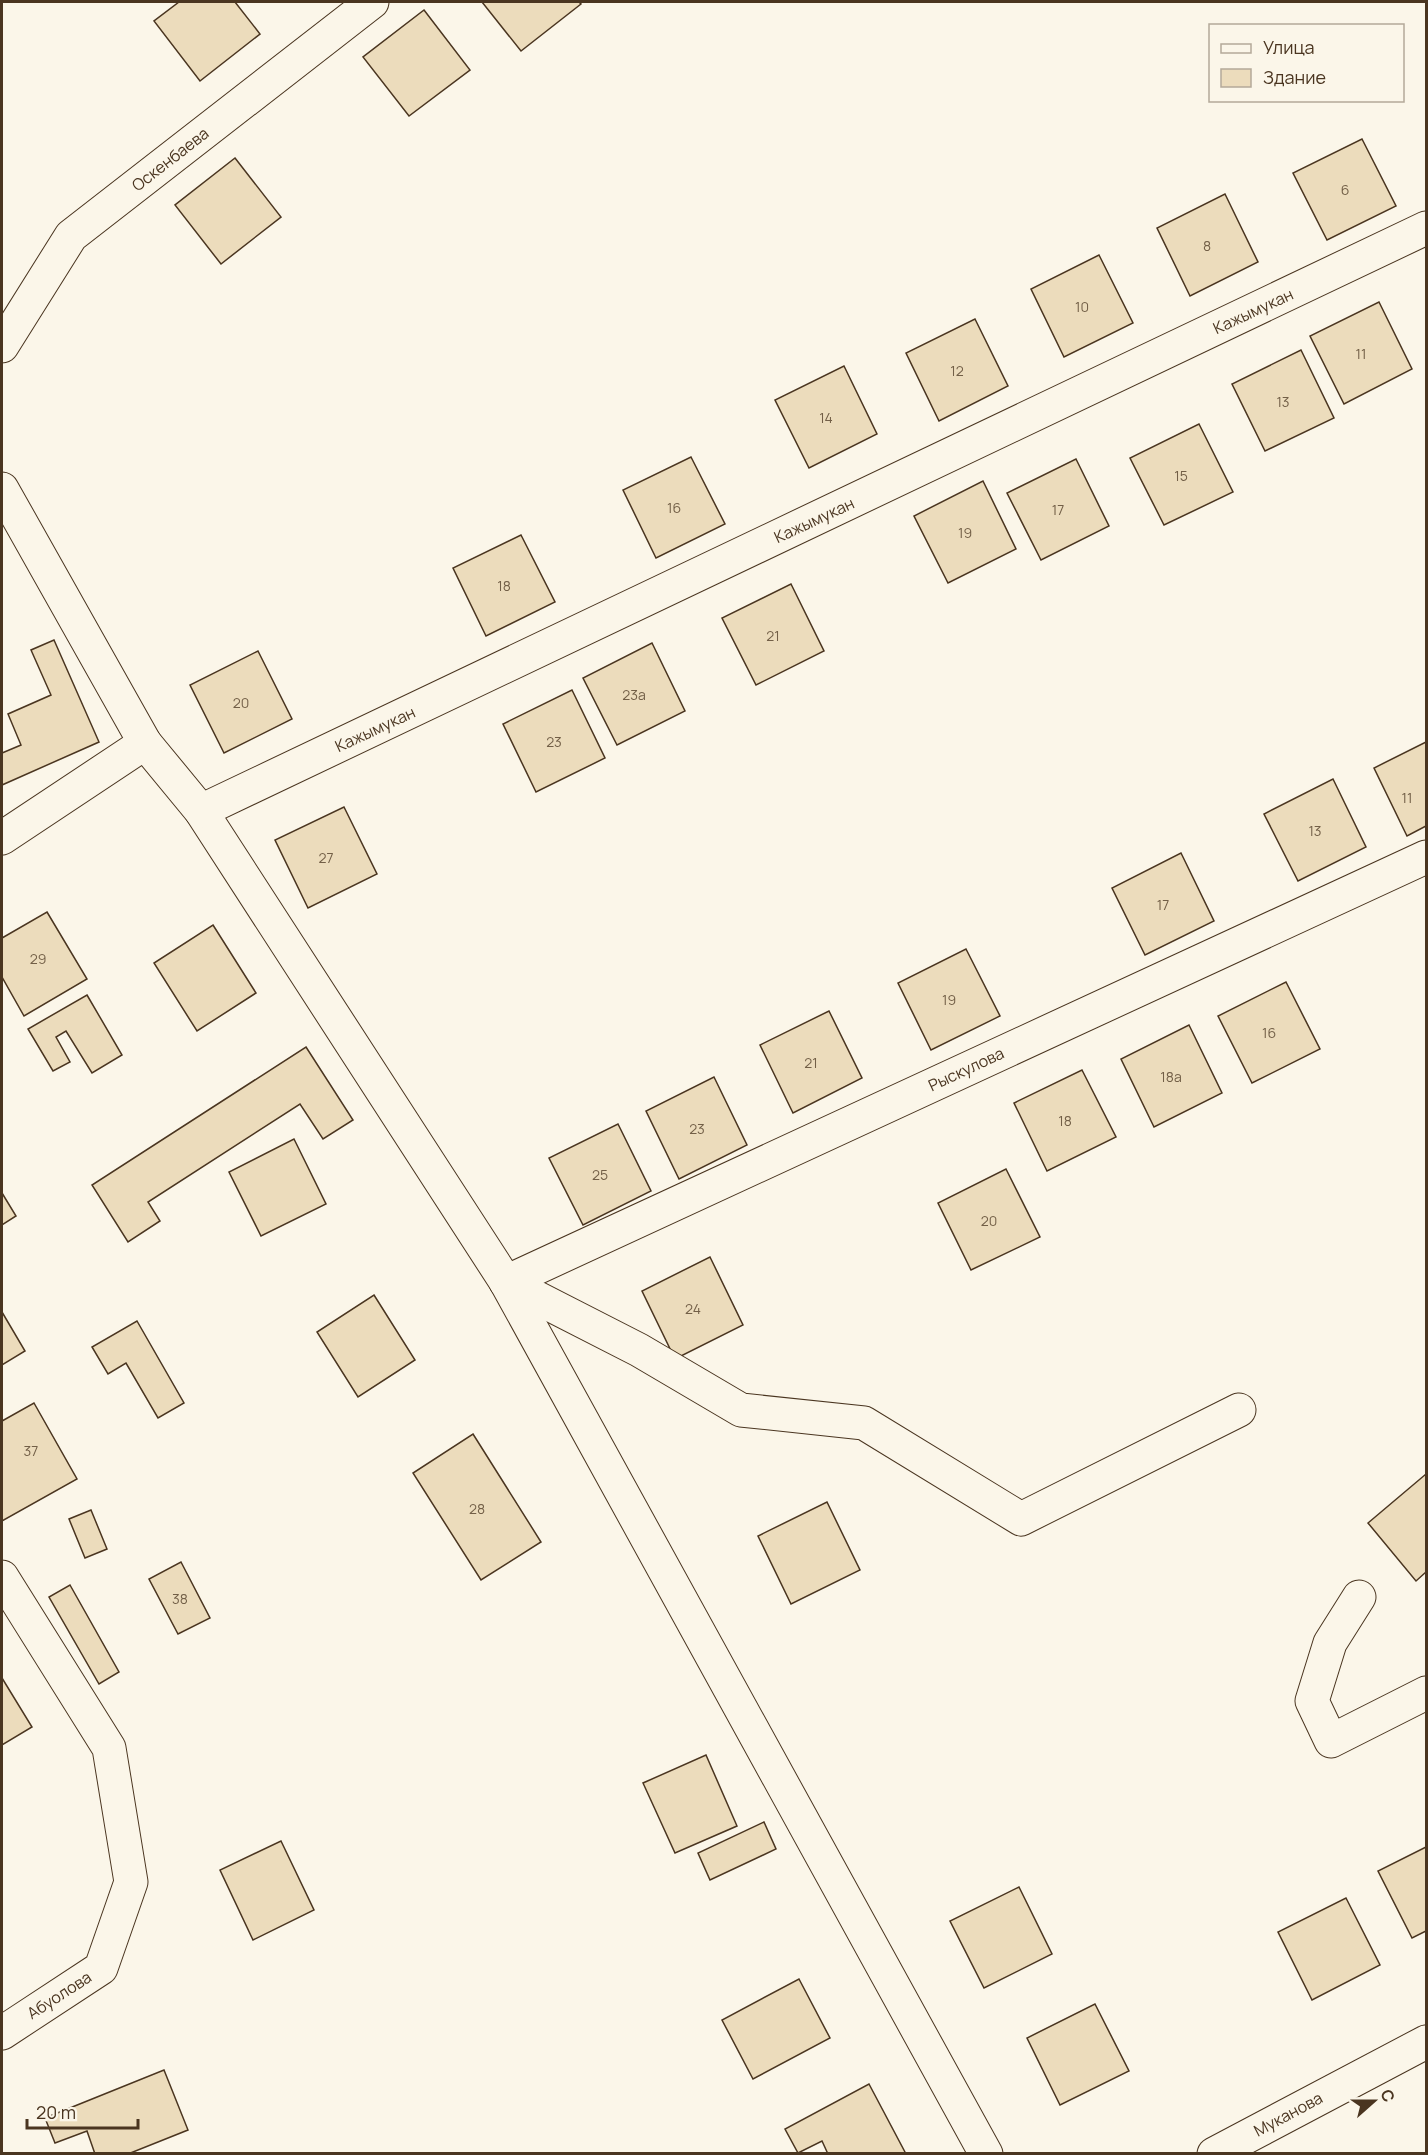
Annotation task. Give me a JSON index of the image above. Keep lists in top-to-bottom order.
{
  "streets": {
    "street": [
      "Оскенбаева",
      "Кажымукан",
      "Рыскулова",
      "Абуолова",
      "Муканова"
    ]
  },
  "house_numbers": [
    "6",
    "8",
    "10",
    "11",
    "12",
    "13",
    "14",
    "15",
    "16",
    "17",
    "19",
    "18",
    "21",
    "23а",
    "20",
    "23",
    "11",
    "13",
    "27",
    "17",
    "29",
    "19",
    "16",
    "21",
    "18а",
    "18",
    "23",
    "25",
    "20",
    "24",
    "37",
    "28",
    "38"
  ],
  "legend": ["Улица", "Здание"],
  "scale_bar": "20 m",
  "north": "right"
}
